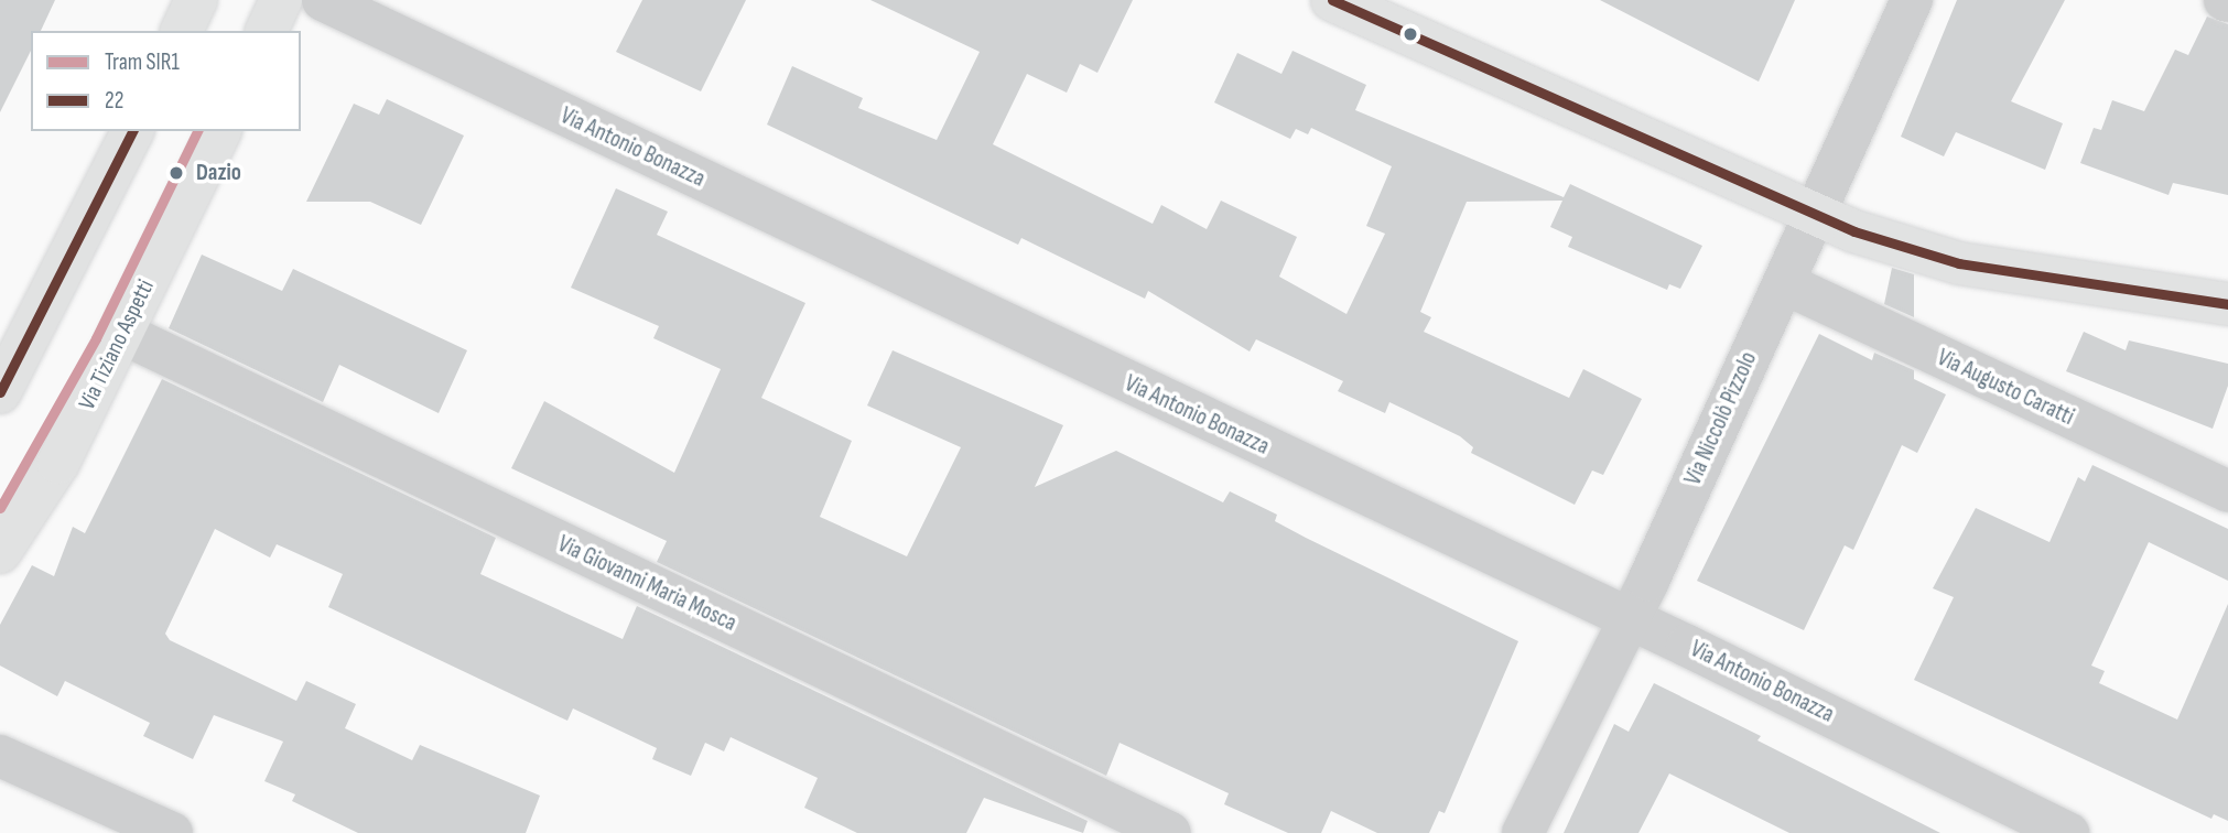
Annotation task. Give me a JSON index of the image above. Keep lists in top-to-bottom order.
{
  "streets": {
    "street": [
      "Via Antonio Bonazza",
      "Via Tiziano Aspetti",
      "Via Augusto Caratti",
      "Via Niccolò Pizzolo",
      "Via Giovanni Maria Mosca"
    ]
  },
  "crossings": [
    ["Via Antonio Bonazza", "Via Niccolò Pizzolo"],
    ["Via Tiziano Aspetti", "Via Giovanni Maria Mosca"],
    ["Via Augusto Caratti", "Via Niccolò Pizzolo"]
  ],
  "places": ["Dazio"],
  "lines": ["transit line 22", "tram line SIR1"],
  "legend": ["Tram SIR1", "22"]
}
